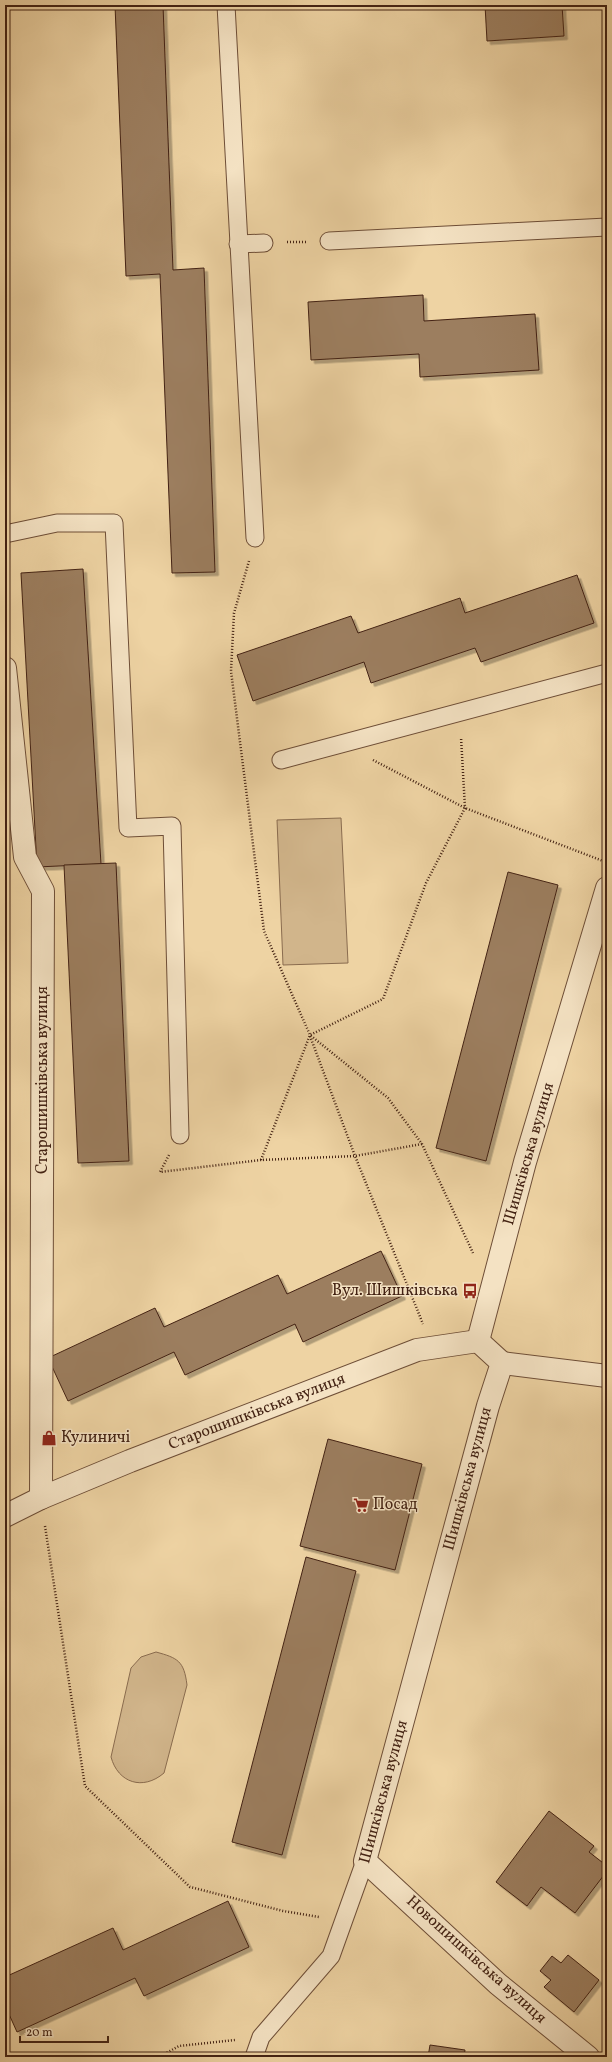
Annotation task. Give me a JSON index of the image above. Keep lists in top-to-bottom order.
{
  "streets": {
    "street": ["Старошишківська вулиця", "Шишківська вулиця", "Новошишківська вулиця"]
  },
  "crossings": [
    ["Старошишківська вулиця", "Шишківська вулиця"],
    ["Шишківська вулиця", "Новошишківська вулиця"]
  ],
  "places": {
    "bus stop": ["Вул. Шишківська"],
    "shop": ["Кулиничі"],
    "supermarket": ["Посад"]
  },
  "scale_bar": "20 m"
}
